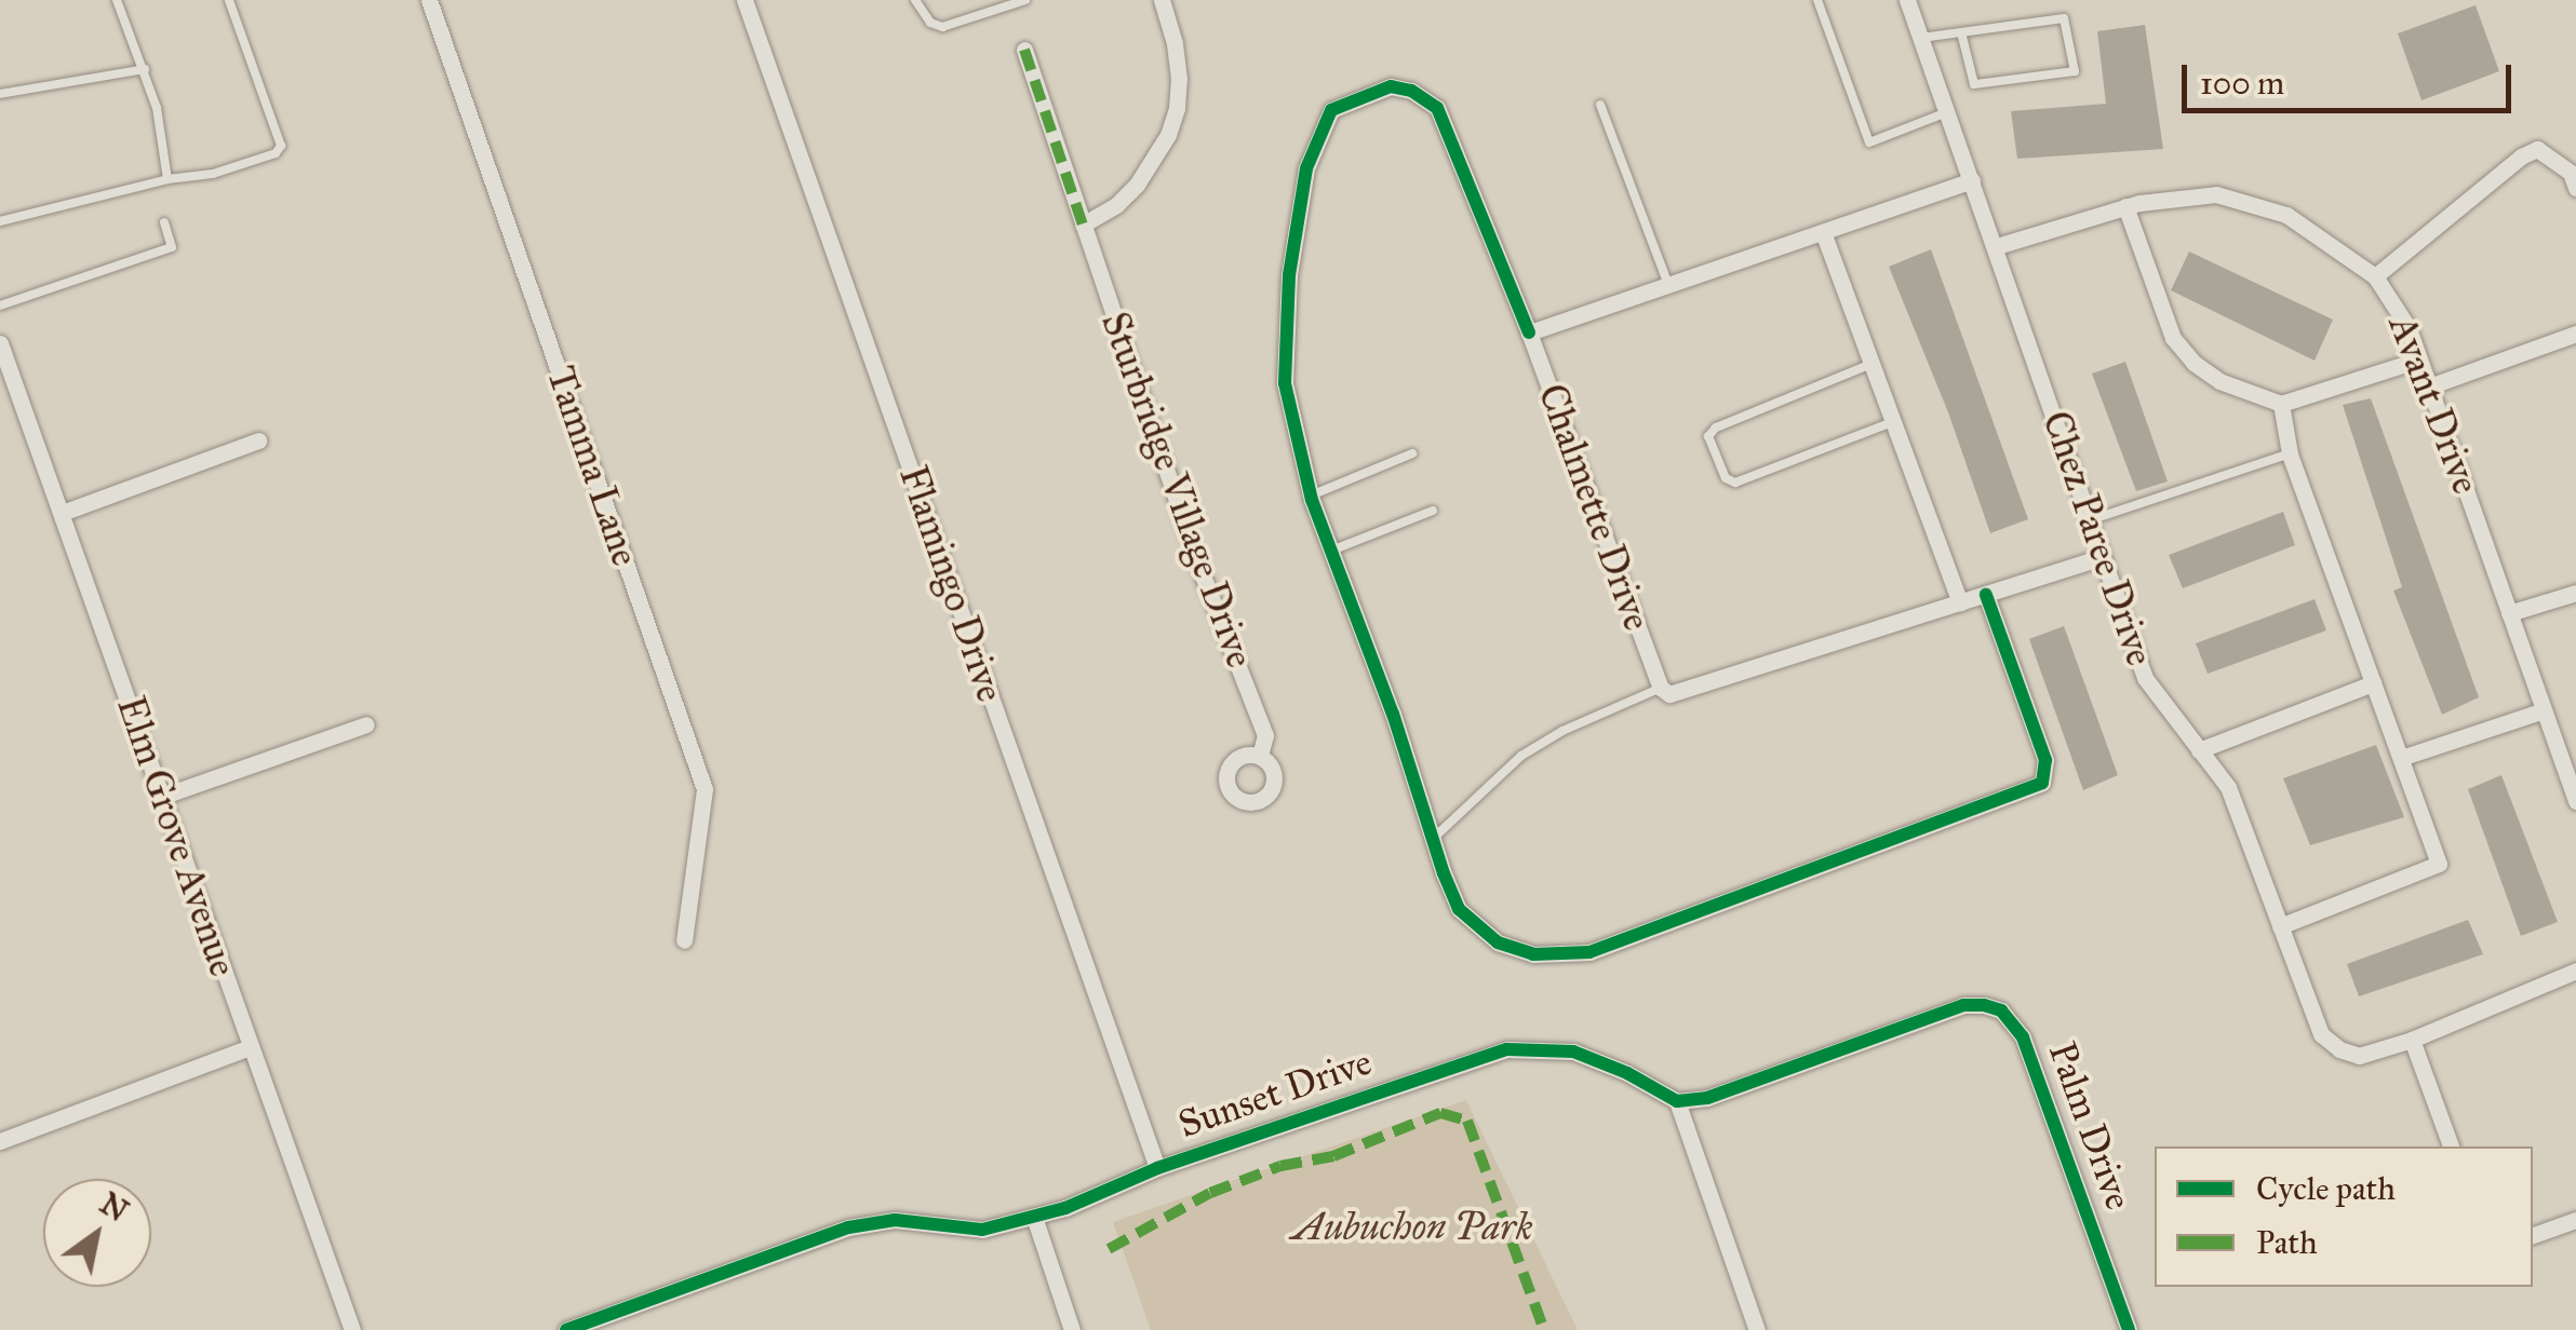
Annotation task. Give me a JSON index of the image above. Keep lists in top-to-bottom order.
{
  "streets": {
    "street": [
      "Avant Drive",
      "Tamma Lane",
      "Sturbridge Village Drive",
      "Chalmette Drive",
      "Chez Paree Drive",
      "Flamingo Drive",
      "Elm Grove Avenue",
      "Sunset Drive",
      "Palm Drive"
    ]
  },
  "crossings": [
    ["Avant Drive", "Chez Paree Drive"],
    ["Flamingo Drive", "Sunset Drive"],
    ["Sunset Drive", "Palm Drive"]
  ],
  "parks": ["Aubuchon Park"],
  "legend": ["Cycle path", "Path"],
  "scale_bar": "100 m",
  "north": "top right"
}
